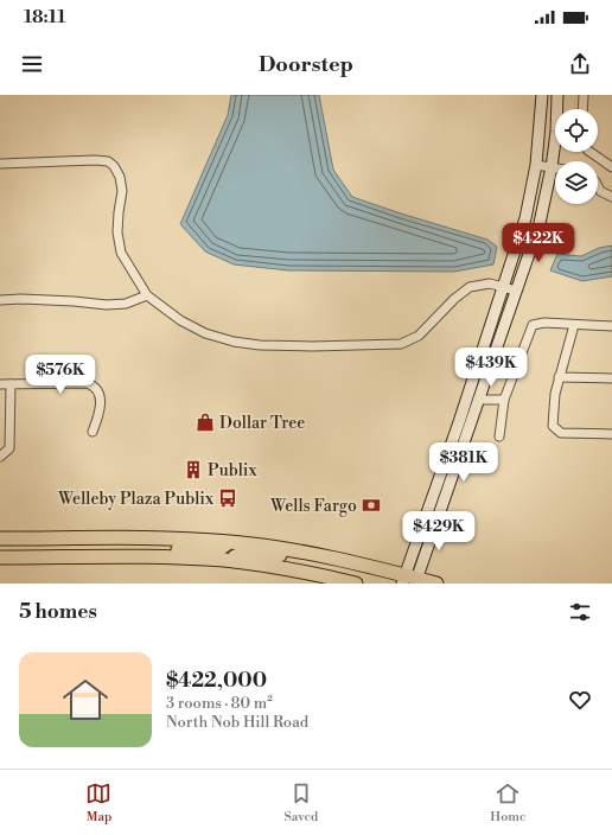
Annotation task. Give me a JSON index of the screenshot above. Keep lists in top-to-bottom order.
{
  "places": {
    "shop": ["Dollar Tree"],
    "building": ["Publix"],
    "bus stop": ["Welleby Plaza Publix"],
    "bank": ["Wells Fargo"]
  },
  "page": {
    "status": "18:11",
    "header": "Doorstep",
    "price": [
      "$422K",
      "$439K",
      "$576K",
      "$381K",
      "$429K"
    ],
    "heading": "5 homes",
    "list": [
      {
        "name": "$422,000",
        "note": "3 rooms · 80 m² · North Nob Hill Road"
      }
    ],
    "tabs": ["Map", "Saved", "Home"]
  }
}
